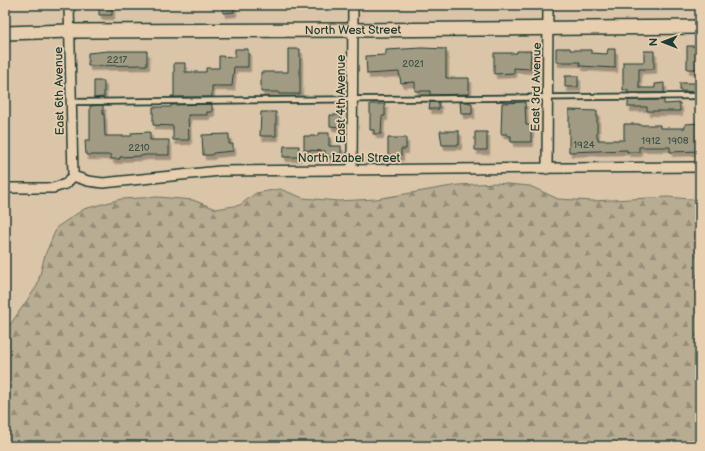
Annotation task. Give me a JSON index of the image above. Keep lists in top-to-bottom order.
{
  "streets": {
    "street": [
      "North West Street",
      "East 3rd Avenue",
      "East 6th Avenue",
      "East 4th Avenue",
      "North Izabel Street"
    ]
  },
  "crossings": [
    ["North West Street", "East 3rd Avenue"],
    ["North West Street", "East 6th Avenue"],
    ["North West Street", "East 4th Avenue"],
    ["East 3rd Avenue", "North Izabel Street"],
    ["East 6th Avenue", "North Izabel Street"],
    ["East 4th Avenue", "North Izabel Street"]
  ],
  "house_numbers": [
    "2217",
    "2021",
    "1912",
    "1908",
    "1924",
    "2210"
  ],
  "north": "left"
}
